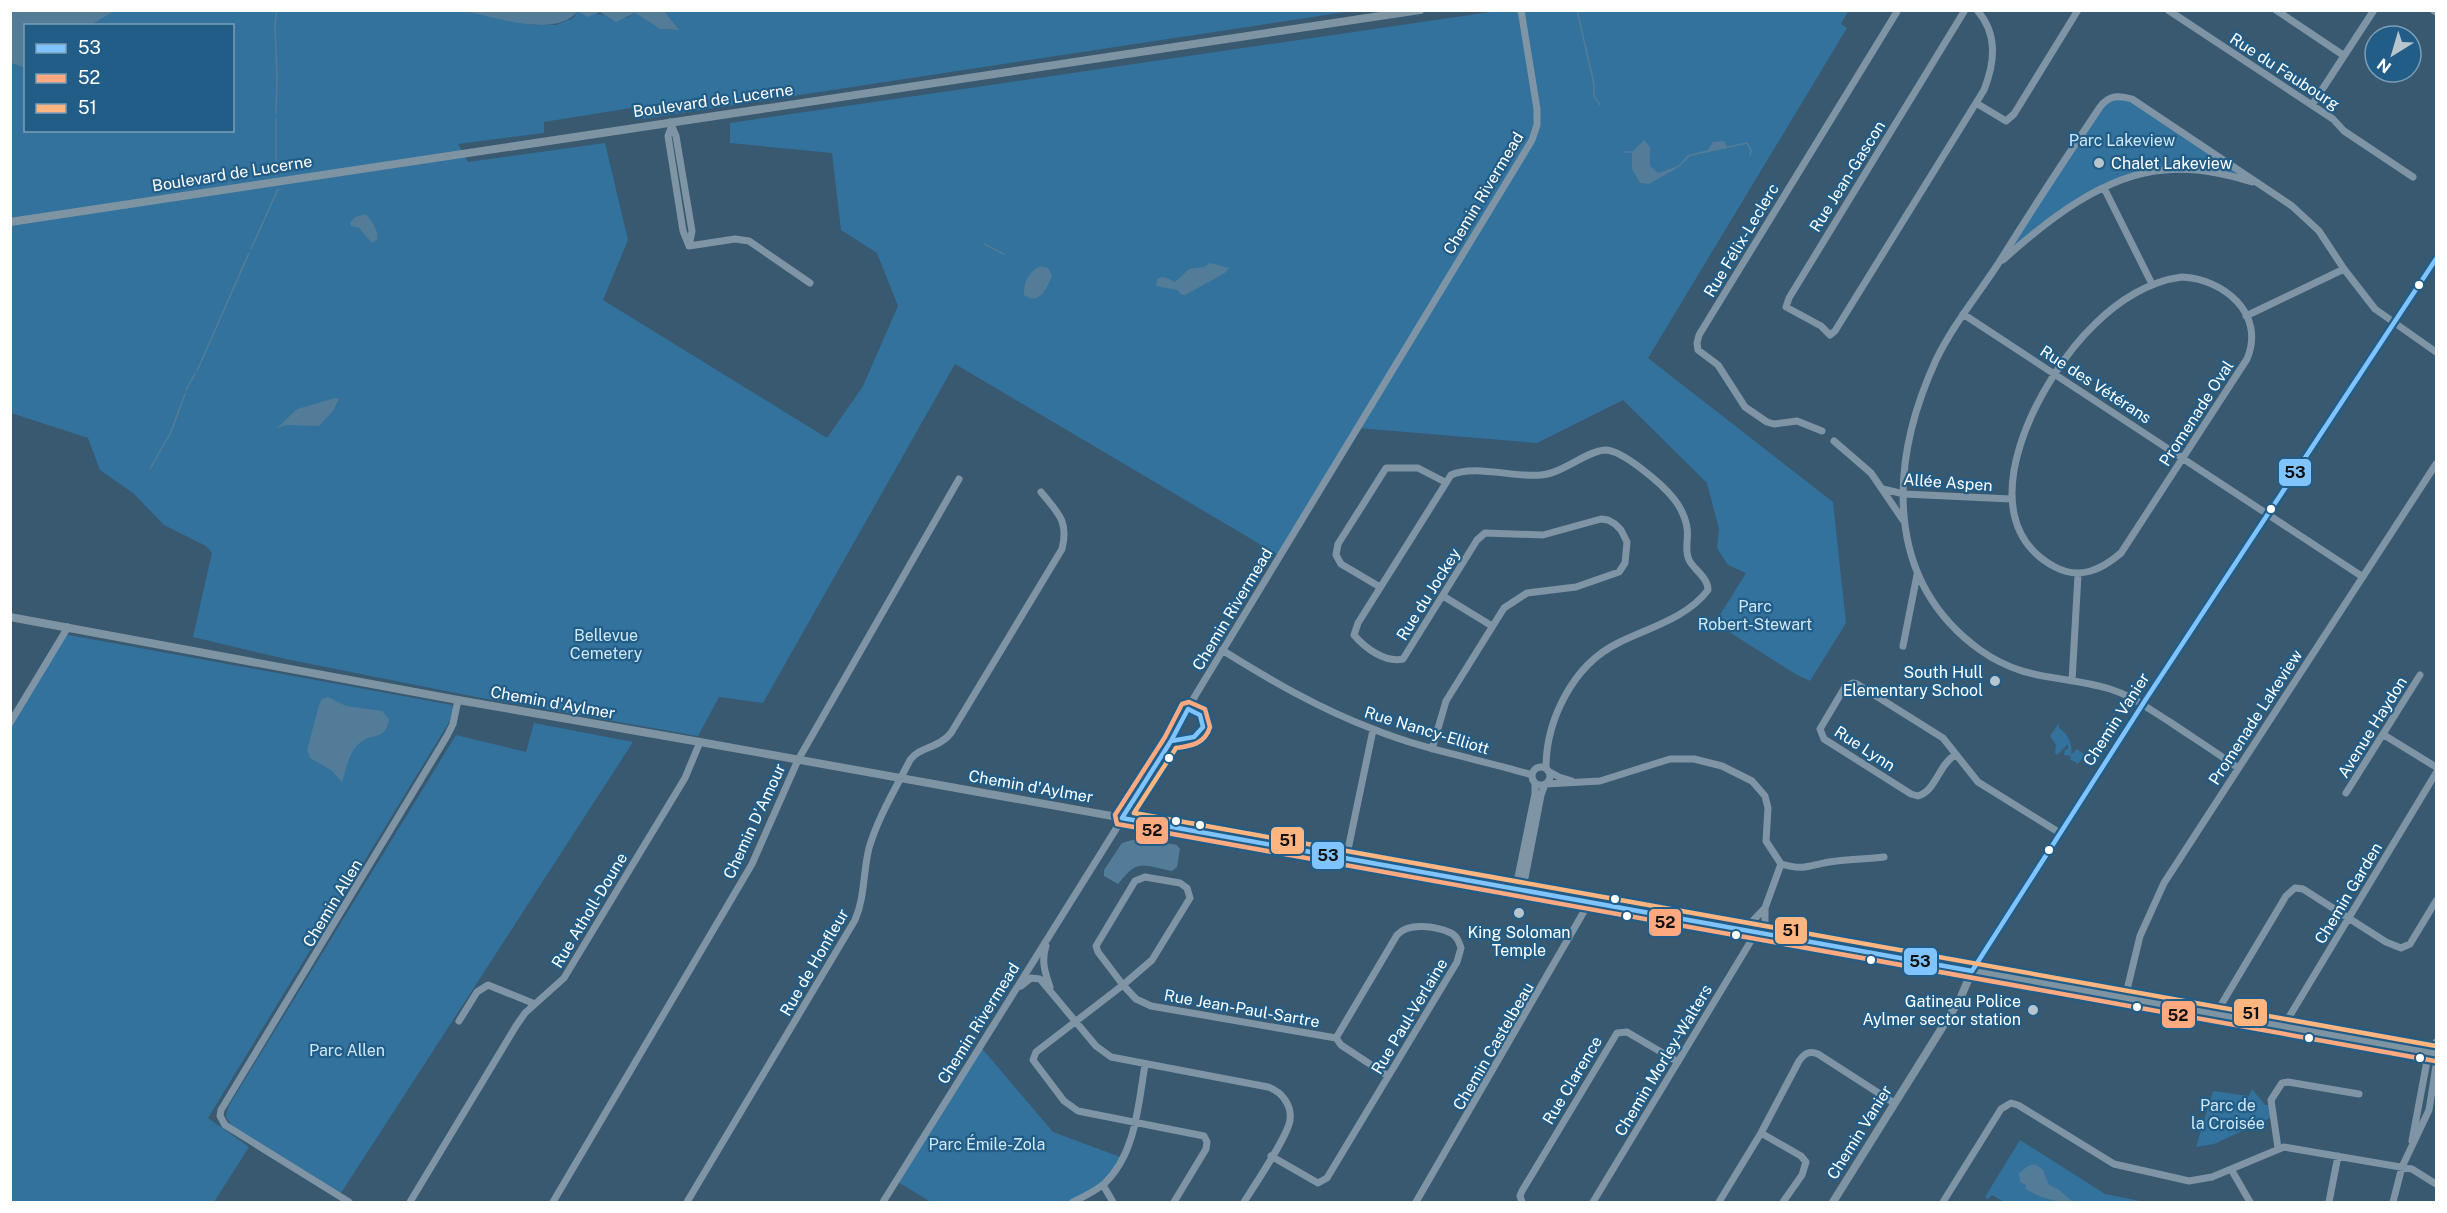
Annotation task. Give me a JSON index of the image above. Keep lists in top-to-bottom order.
{
  "streets": {
    "main road": ["Boulevard de Lucerne", "Chemin d'Aylmer", "Chemin Vanier"],
    "street": [
      "Rue du Faubourg",
      "Rue Jean-Gascon",
      "Chemin Rivermead",
      "Rue Félix-Leclerc",
      "Rue des Vétérans",
      "Promenade Oval",
      "Allée Aspen",
      "Rue du Jockey",
      "Promenade Lakeview",
      "Avenue Haydon",
      "Rue Nancy-Elliott",
      "Rue Lynn",
      "Chemin D'Amour",
      "Chemin Garden",
      "Chemin Allen",
      "Rue Atholl-Doune",
      "Rue de Honfleur",
      "Rue Jean-Paul-Sartre",
      "Rue Paul-Verlaine",
      "Chemin Castelbeau",
      "Chemin Morley-Walters",
      "Rue Clarence"
    ]
  },
  "crossings": [
    ["Chemin Rivermead", "Chemin d'Aylmer"],
    ["Chemin Rivermead", "Rue Nancy-Elliott"],
    ["Rue des Vétérans", "Promenade Oval"],
    ["Rue des Vétérans", "Promenade Lakeview"],
    ["Rue des Vétérans", "Chemin Vanier"],
    ["Rue du Jockey", "Rue Nancy-Elliott"],
    ["Chemin d'Aylmer", "Promenade Lakeview"],
    ["Chemin d'Aylmer", "Chemin Vanier"],
    ["Chemin d'Aylmer", "Chemin D'Amour"],
    ["Chemin d'Aylmer", "Chemin Garden"],
    ["Chemin d'Aylmer", "Chemin Allen"],
    ["Chemin d'Aylmer", "Rue Atholl-Doune"],
    ["Chemin d'Aylmer", "Rue de Honfleur"],
    ["Chemin d'Aylmer", "Chemin Castelbeau"],
    ["Chemin d'Aylmer", "Chemin Morley-Walters"],
    ["Chemin Vanier", "Rue Lynn"],
    ["Rue Jean-Paul-Sartre", "Rue Paul-Verlaine"],
    ["Chemin Morley-Walters", "Rue Clarence"]
  ],
  "parks": [
    "Parc Lakeview",
    "Parc Robert-Stewart",
    "Bellevue Cemetery",
    "Parc Allen",
    "Parc de la Croisée",
    "Parc Émile-Zola"
  ],
  "places": [
    "Chalet Lakeview",
    "South Hull Elementary School",
    "King Soloman Temple",
    "Gatineau Police Aylmer sector station"
  ],
  "lines": ["transit line 53", "transit line 52", "transit line 51"],
  "legend": ["53", "52", "51"],
  "north": "bottom left"
}
